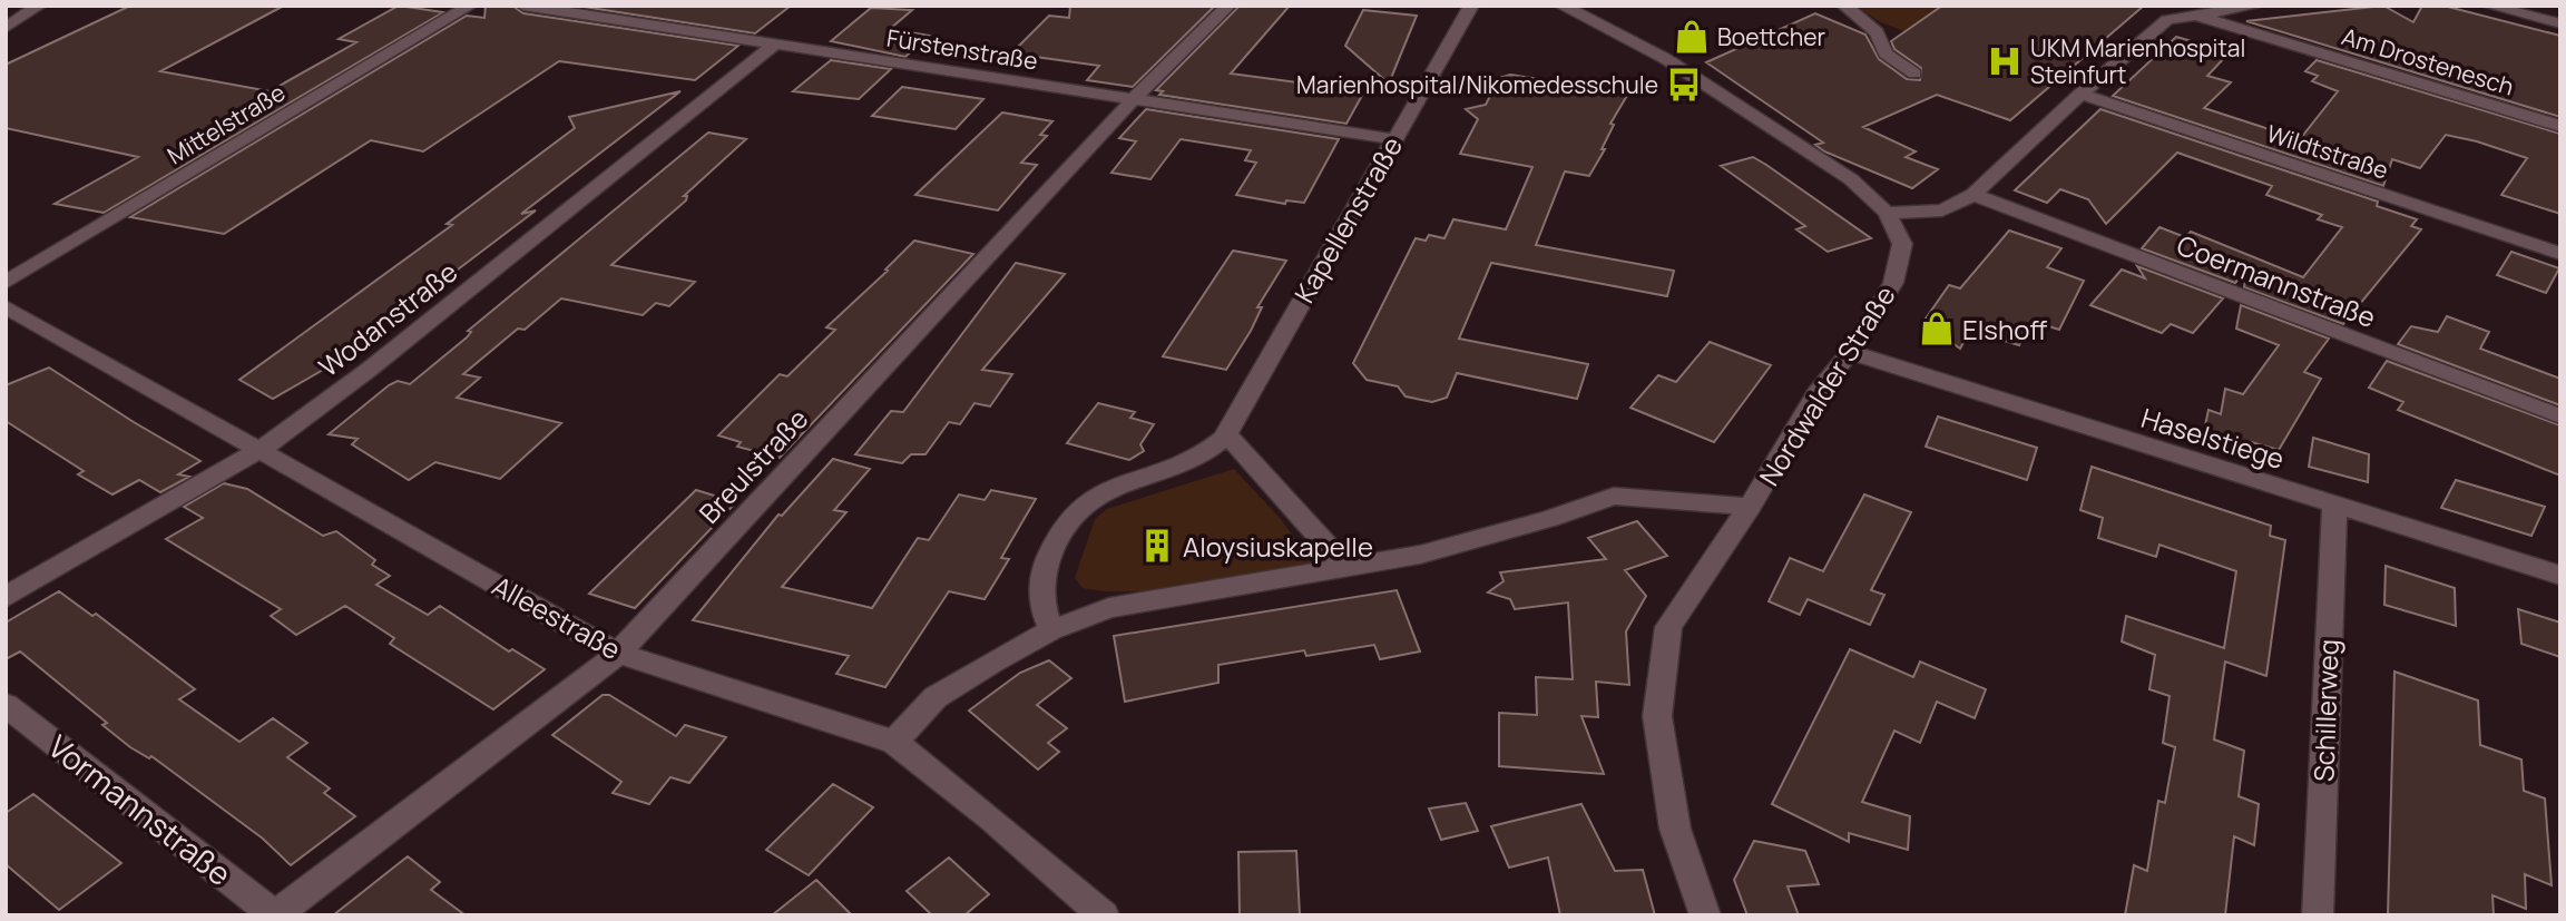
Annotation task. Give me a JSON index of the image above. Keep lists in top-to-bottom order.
{
  "streets": {
    "street": [
      "Fürstenstraße",
      "Am Drostenesch",
      "Mittelstraße",
      "Wildtstraße",
      "Kapellenstraße",
      "Coermannstraße",
      "Wodanstraße",
      "Nordwalder Straße",
      "Haselstiege",
      "Breulstraße",
      "Alleestraße",
      "Schillerweg",
      "Vormannstraße"
    ]
  },
  "crossings": [
    ["Fürstenstraße", "Kapellenstraße"],
    ["Fürstenstraße", "Wodanstraße"],
    ["Fürstenstraße", "Breulstraße"],
    ["Wodanstraße", "Alleestraße"],
    ["Nordwalder Straße", "Haselstiege"],
    ["Haselstiege", "Schillerweg"],
    ["Breulstraße", "Alleestraße"],
    ["Breulstraße", "Vormannstraße"]
  ],
  "places": {
    "shop": ["Boettcher", "Elshoff"],
    "hospital": ["UKM Marienhospital Steinfurt"],
    "bus stop": ["Marienhospital/Nikomedesschule"],
    "building": ["Aloysiuskapelle"]
  }
}
